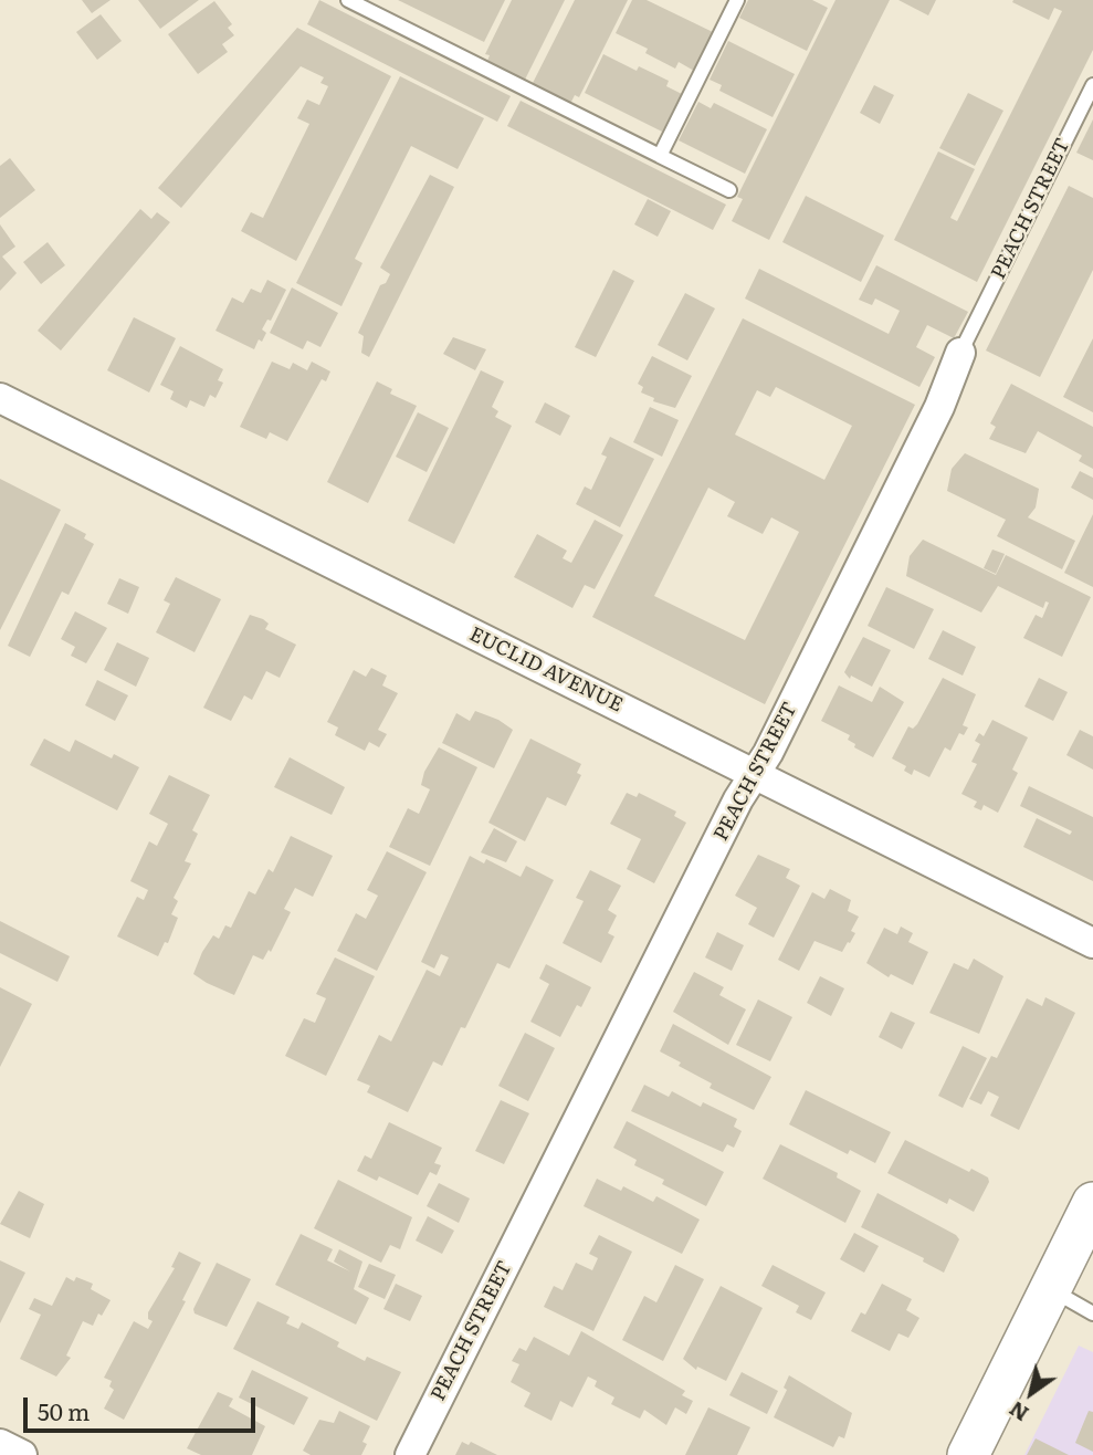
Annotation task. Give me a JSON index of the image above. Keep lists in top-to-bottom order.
{
  "streets": {
    "street": ["PEACH STREET", "EUCLID AVENUE"]
  },
  "crossings": [
    ["PEACH STREET", "EUCLID AVENUE"]
  ],
  "scale_bar": "50 m",
  "north": "bottom left"
}
